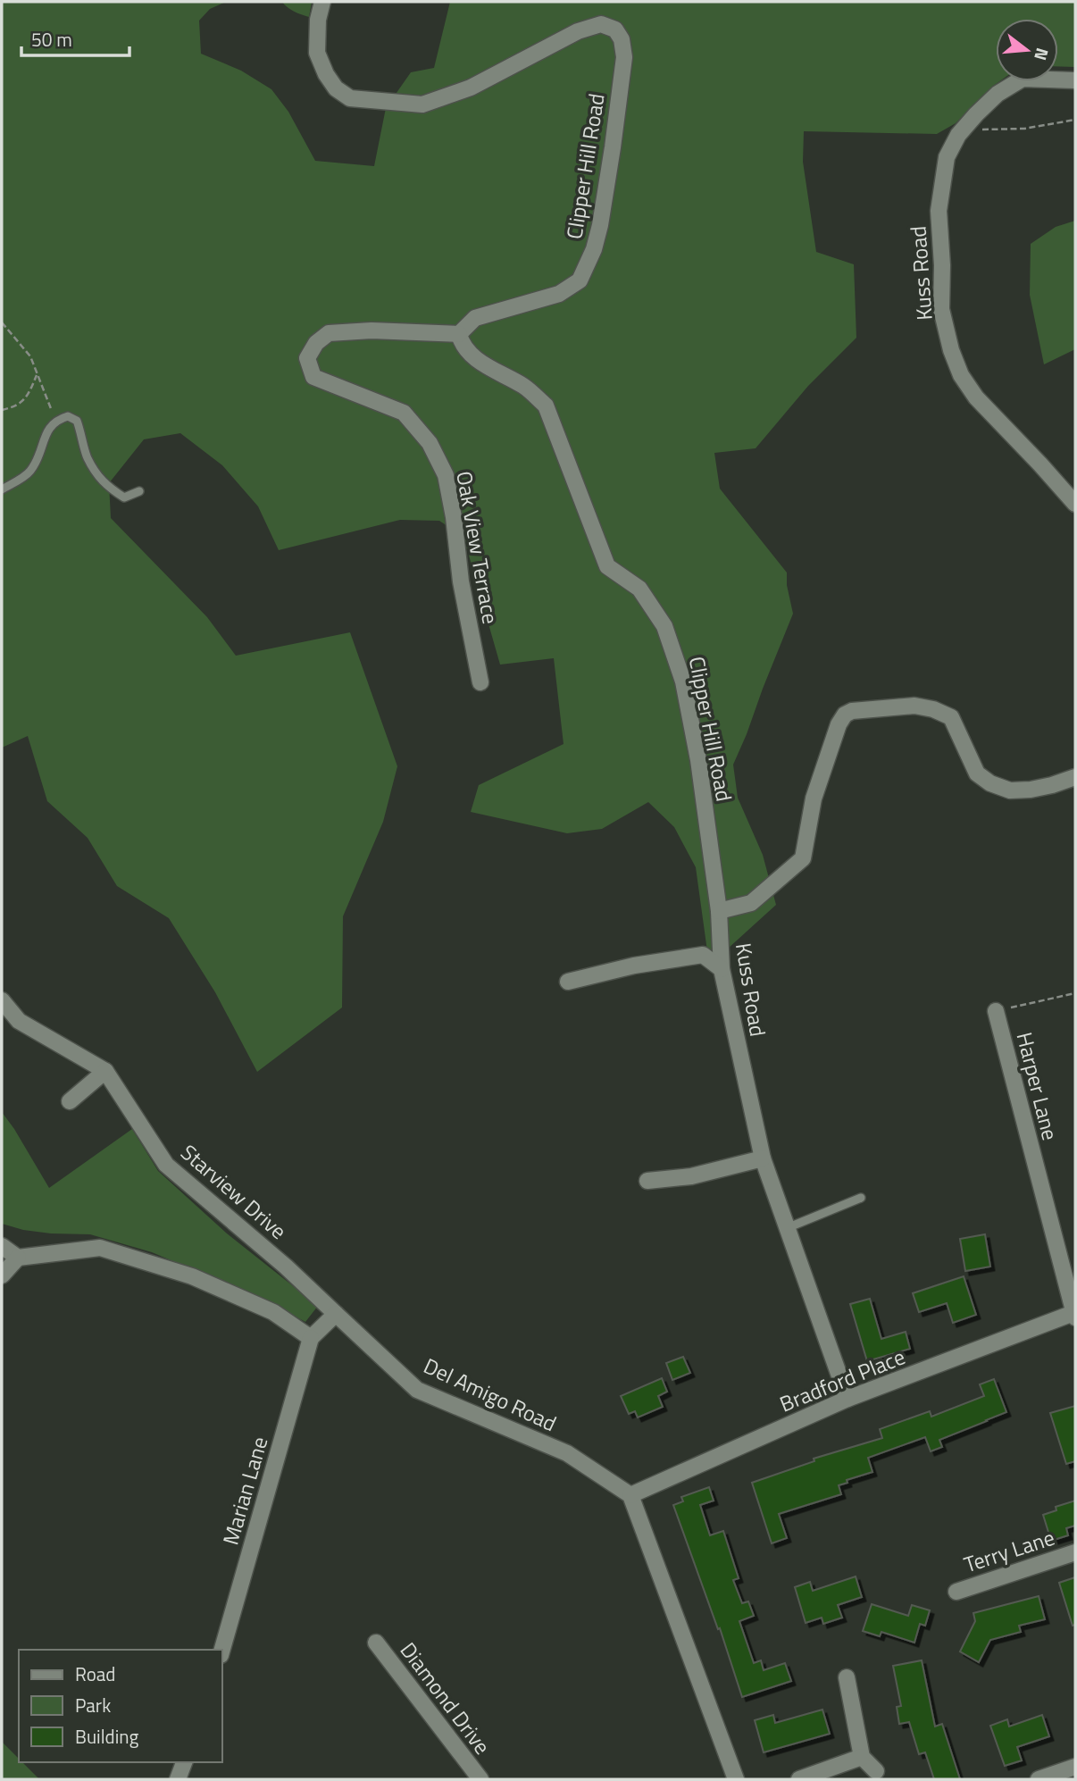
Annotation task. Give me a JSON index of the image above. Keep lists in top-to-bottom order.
{
  "streets": {
    "street": [
      "Clipper Hill Road",
      "Kuss Road",
      "Oak View Terrace",
      "Harper Lane",
      "Starview Drive",
      "Bradford Place",
      "Del Amigo Road",
      "Marian Lane",
      "Terry Lane",
      "Diamond Drive"
    ]
  },
  "crossings": [
    ["Clipper Hill Road", "Kuss Road"],
    ["Clipper Hill Road", "Oak View Terrace"],
    ["Kuss Road", "Bradford Place"],
    ["Harper Lane", "Bradford Place"],
    ["Starview Drive", "Del Amigo Road"],
    ["Bradford Place", "Del Amigo Road"]
  ],
  "legend": ["Road", "Park", "Building"],
  "scale_bar": "50 m",
  "north": "right"
}
